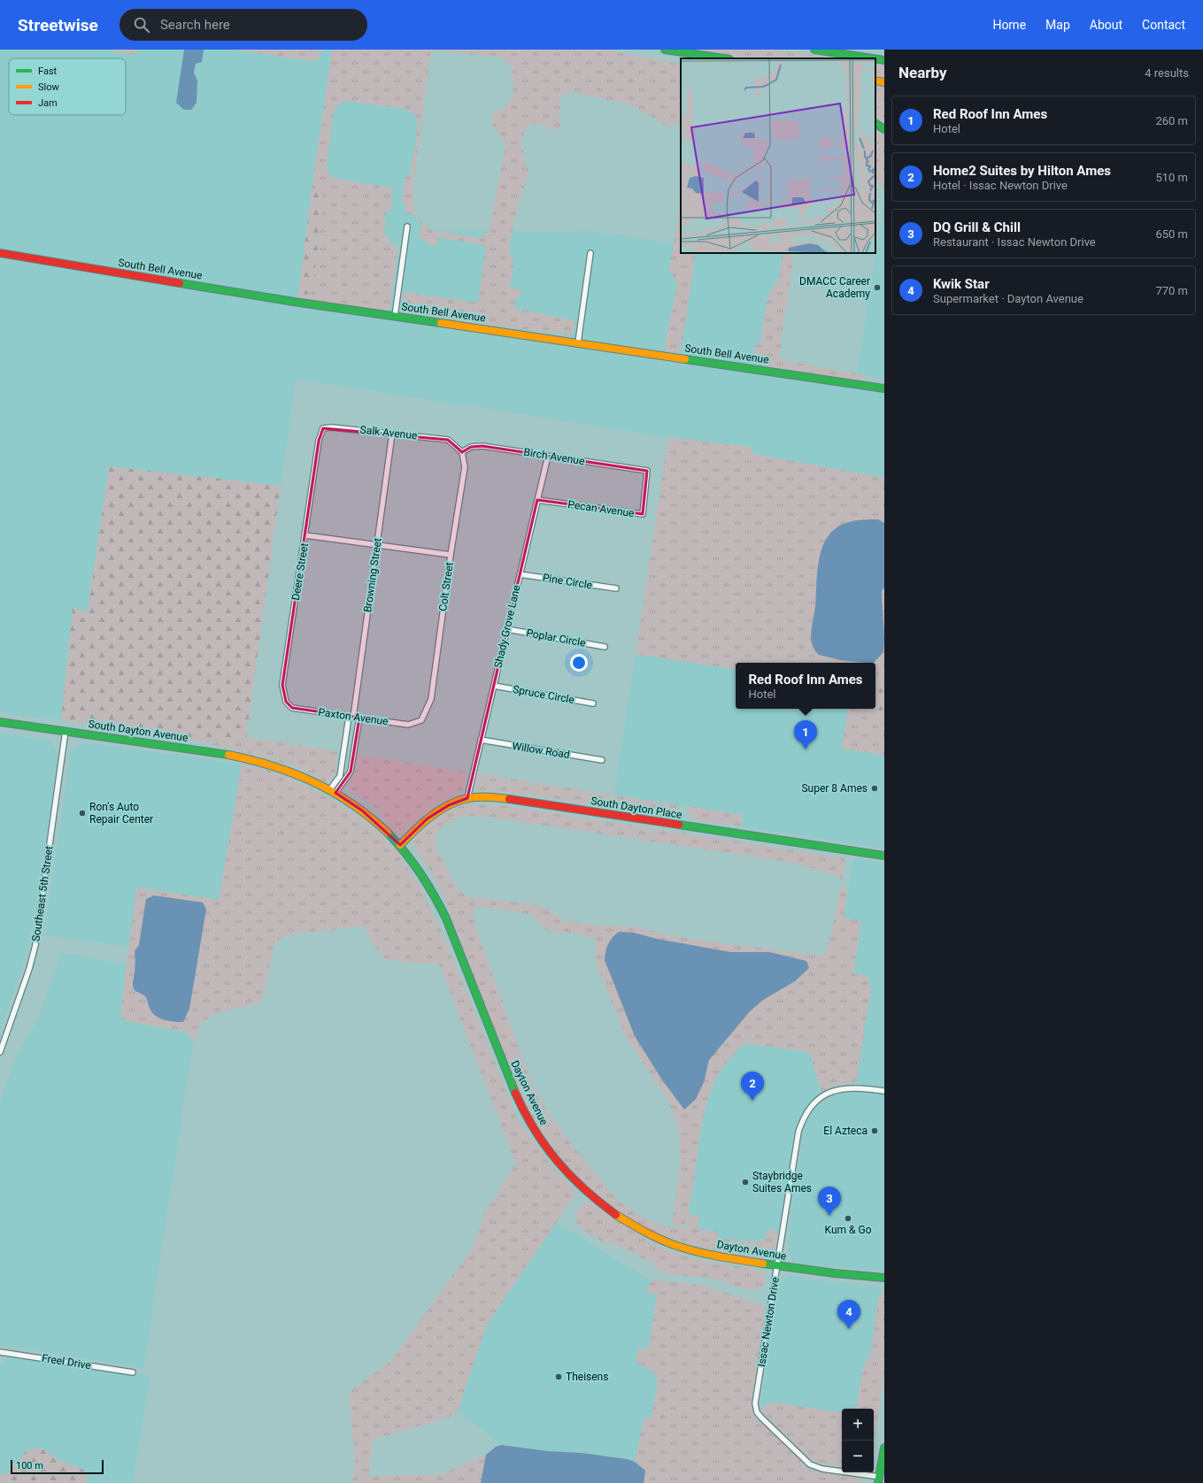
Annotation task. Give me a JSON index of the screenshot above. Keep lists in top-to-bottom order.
{
  "streets": {
    "main road": [
      "South Bell Avenue",
      "South Dayton Avenue",
      "South Dayton Place",
      "Dayton Avenue"
    ],
    "street": [
      "Salk Avenue",
      "Birch Avenue",
      "Pecan Avenue",
      "Deere Street",
      "Browning Street",
      "Pine Circle",
      "Colt Street",
      "Shady Grove Lane",
      "Poplar Circle",
      "Spruce Circle",
      "Paxton Avenue",
      "Willow Road",
      "Southeast 5th Street",
      "Issac Newton Drive",
      "Freel Drive"
    ]
  },
  "crossings": [
    ["Salk Avenue", "Birch Avenue"],
    ["Salk Avenue", "Deere Street"],
    ["Salk Avenue", "Browning Street"],
    ["Salk Avenue", "Colt Street"],
    ["Birch Avenue", "Pecan Avenue"],
    ["Birch Avenue", "Colt Street"],
    ["Birch Avenue", "Shady Grove Lane"],
    ["Pecan Avenue", "Shady Grove Lane"],
    ["Deere Street", "Paxton Avenue"],
    ["Browning Street", "Paxton Avenue"],
    ["Browning Street", "Dayton Avenue"],
    ["Pine Circle", "Shady Grove Lane"],
    ["Colt Street", "Paxton Avenue"],
    ["Shady Grove Lane", "Poplar Circle"],
    ["Shady Grove Lane", "Spruce Circle"],
    ["Shady Grove Lane", "Willow Road"],
    ["Shady Grove Lane", "South Dayton Place"],
    ["South Dayton Avenue", "Southeast 5th Street"],
    ["South Dayton Avenue", "Dayton Avenue"],
    ["South Dayton Place", "Dayton Avenue"],
    ["Dayton Avenue", "Issac Newton Drive"]
  ],
  "places": [
    "DMACC Career Academy",
    "Super 8 Ames",
    "Ron's Auto Repair Center",
    "El Azteca",
    "Staybridge Suites Ames",
    "Kum & Go",
    "Theisens"
  ],
  "legend": ["Fast", "Slow", "Jam"],
  "scale_bar": "100 m",
  "page": {
    "header": "Streetwise",
    "search": "Search here",
    "nav": [
      "Home",
      "Map",
      "About",
      "Contact"
    ],
    "heading": ["Nearby", "4 results"],
    "list": [
      {
        "mark": "1",
        "name": "Red Roof Inn Ames",
        "note": "Hotel",
        "value": "260 m"
      },
      {
        "mark": "2",
        "name": "Home2 Suites by Hilton Ames",
        "note": "Hotel · Issac Newton Drive",
        "value": "510 m"
      },
      {
        "mark": "3",
        "name": "DQ Grill & Chill",
        "note": "Restaurant · Issac Newton Drive",
        "value": "650 m"
      },
      {
        "mark": "4",
        "name": "Kwik Star",
        "note": "Supermarket · Dayton Avenue",
        "value": "770 m"
      }
    ],
    "popup": ["Red Roof Inn Ames", "Hotel"],
    "pins": [
      "1",
      "2",
      "3",
      "4"
    ],
    "map_buttons": ["+", "−"],
    "scale": "100 m"
  }
}
